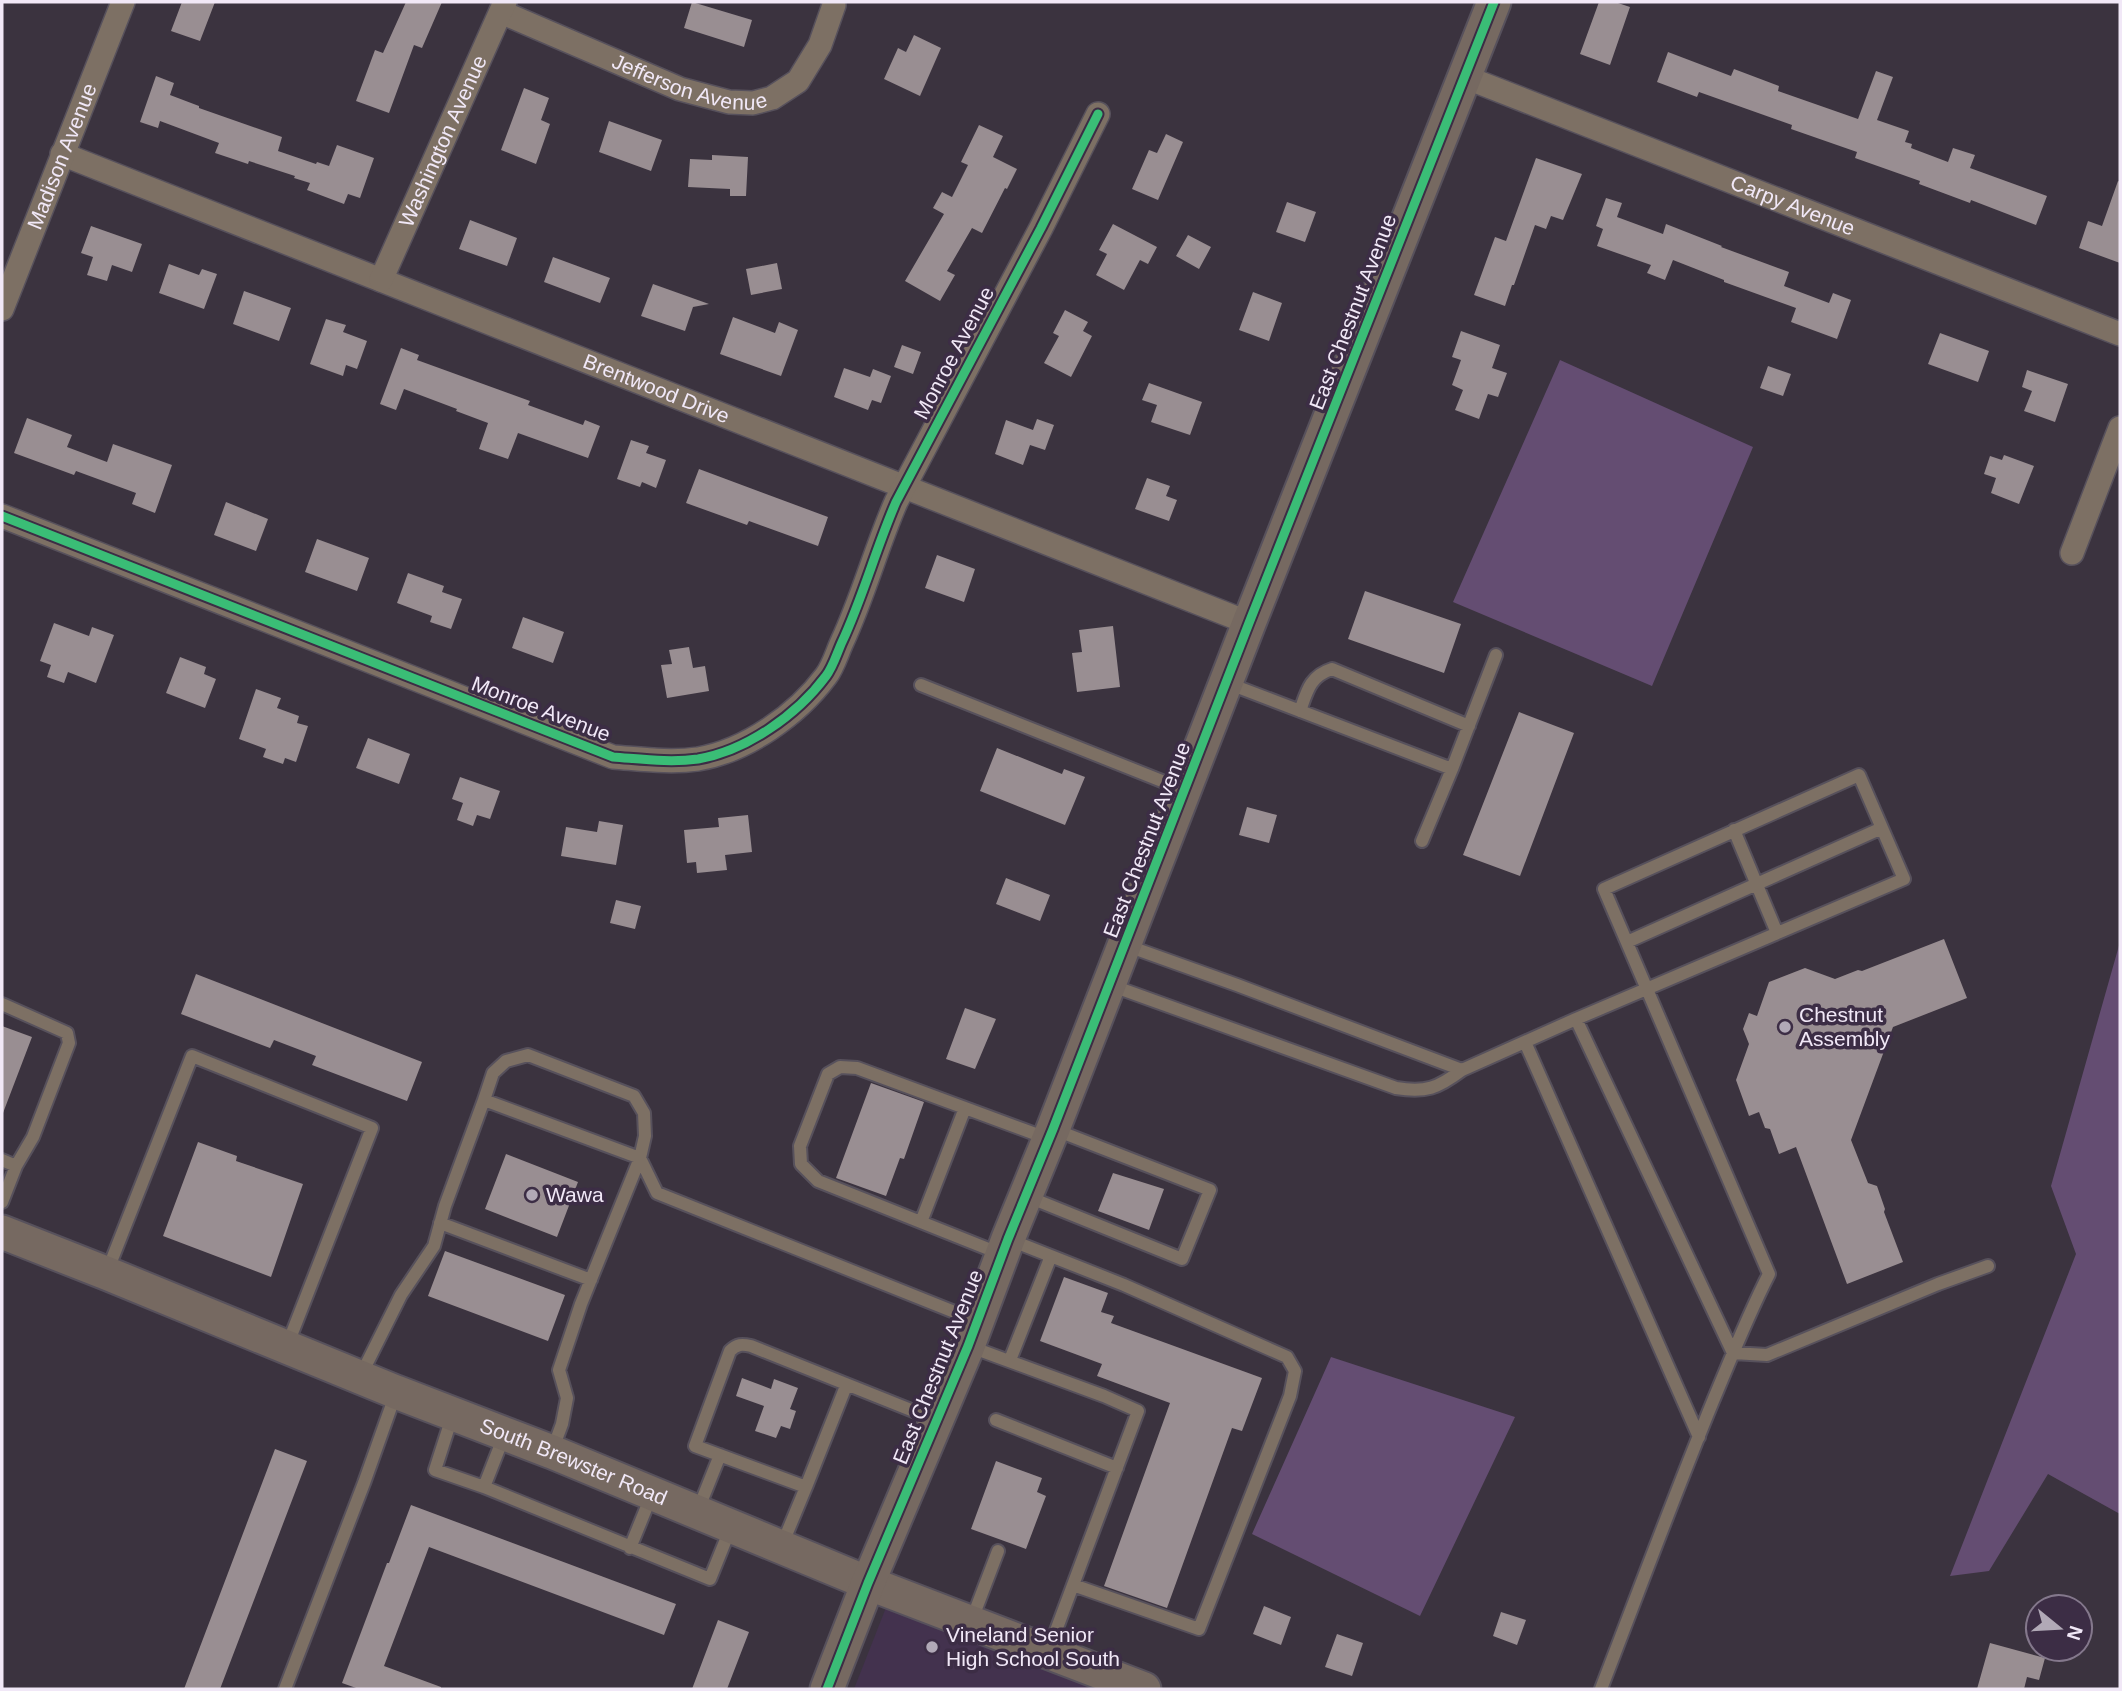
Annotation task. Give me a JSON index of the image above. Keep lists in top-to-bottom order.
{
  "streets": {
    "street": [
      "Jefferson Avenue",
      "Washington Avenue",
      "Madison Avenue",
      "Carpy Avenue",
      "East Chestnut Avenue",
      "Monroe Avenue",
      "Brentwood Drive",
      "South Brewster Road"
    ]
  },
  "crossings": [
    ["Jefferson Avenue", "Washington Avenue"],
    ["Washington Avenue", "Brentwood Drive"],
    ["Madison Avenue", "Brentwood Drive"],
    ["Carpy Avenue", "East Chestnut Avenue"],
    ["East Chestnut Avenue", "Brentwood Drive"],
    ["East Chestnut Avenue", "South Brewster Road"],
    ["Monroe Avenue", "Brentwood Drive"]
  ],
  "places": ["Chestnut Assembly", "Wawa", "Vineland Senior High School South"],
  "north": "right"
}
